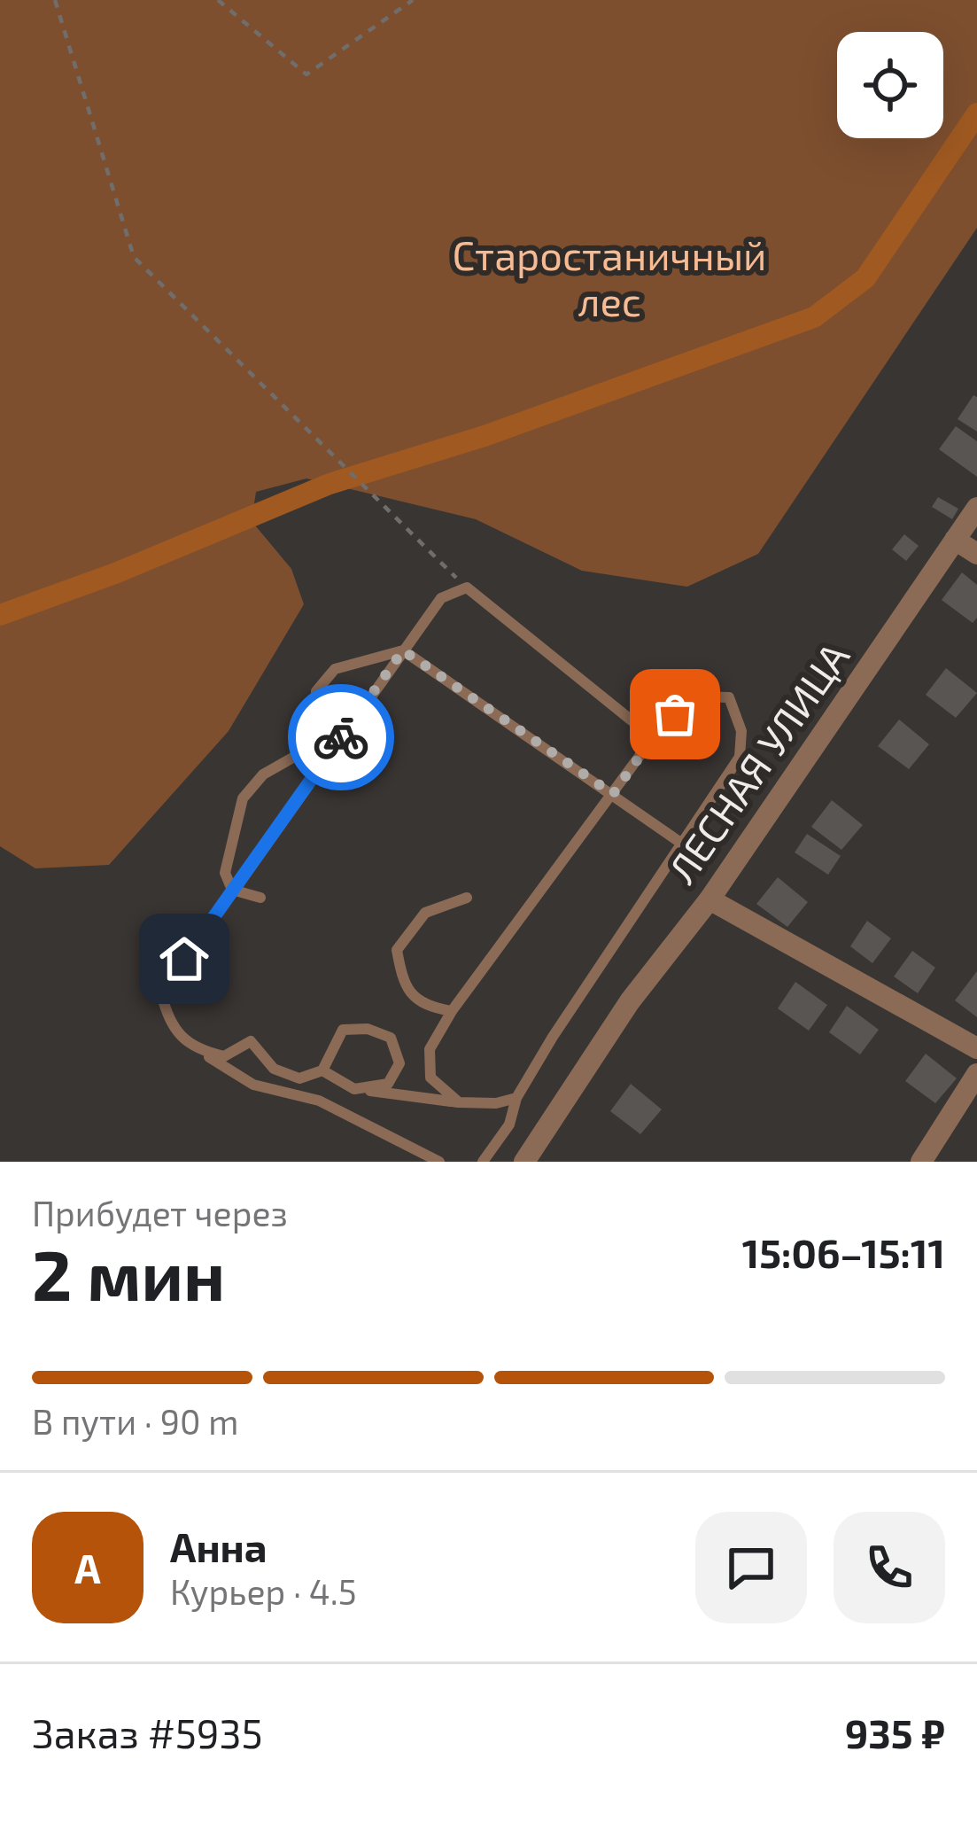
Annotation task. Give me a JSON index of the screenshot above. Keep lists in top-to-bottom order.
{
  "streets": {
    "street": ["ЛЕСНАЯ УЛИЦА"]
  },
  "parks": ["Старостаничный лес"],
  "page": {
    "heading": ["2 мин", "Прибудет через", "15:06–15:11"],
    "panel": [
      "Анна",
      "Курьер · 4.5",
      "Заказ #5935",
      "935 ₽"
    ],
    "bar": "В пути · 90 m",
    "round": "А"
  }
}
